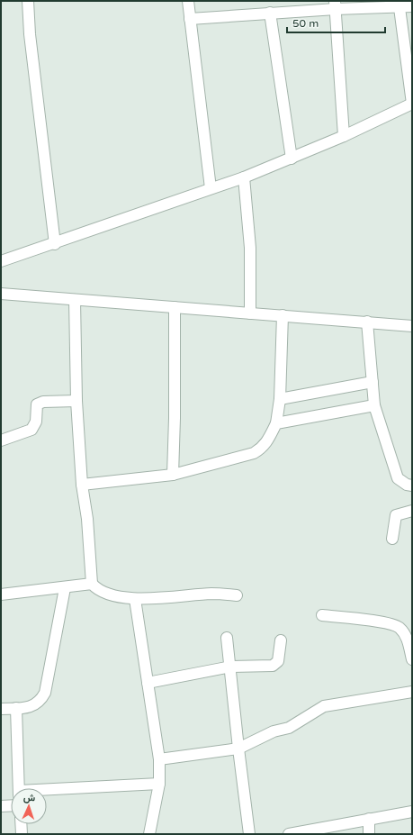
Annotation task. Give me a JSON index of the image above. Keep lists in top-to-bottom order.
{
  "scale_bar": "50 m",
  "north": "top"
}
